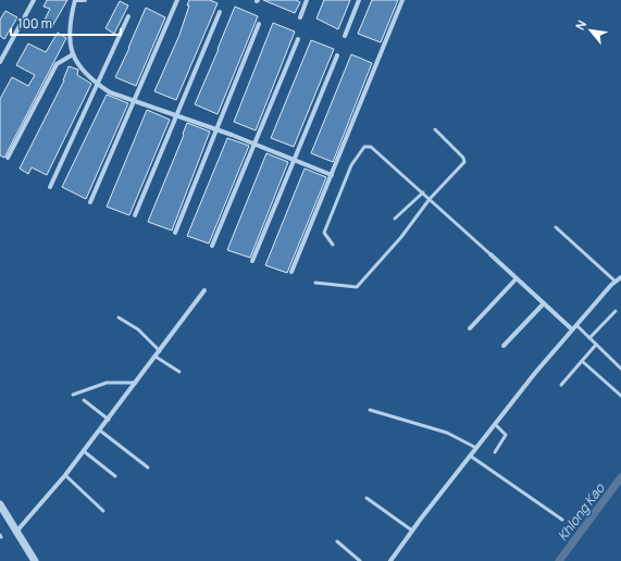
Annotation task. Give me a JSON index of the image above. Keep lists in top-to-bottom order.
{
  "water": ["Khlong Kao"],
  "scale_bar": "100 m",
  "north": "top left"
}
